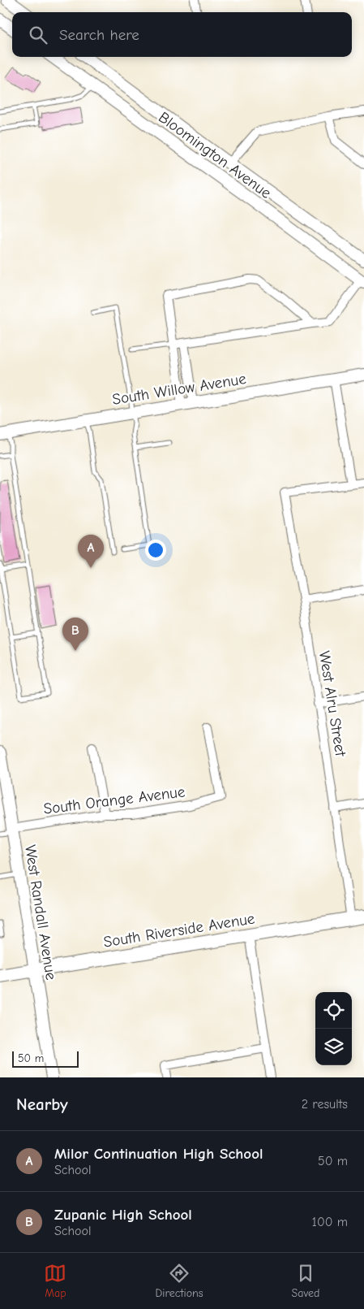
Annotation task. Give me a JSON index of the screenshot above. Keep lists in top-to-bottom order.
{
  "streets": {
    "main road": [
      "Bloomington Avenue",
      "South Willow Avenue",
      "West Randall Avenue",
      "South Riverside Avenue"
    ],
    "street": ["West Alru Street", "South Orange Avenue"]
  },
  "crossings": [
    ["West Alru Street", "South Riverside Avenue"],
    ["South Orange Avenue", "West Randall Avenue"],
    ["West Randall Avenue", "South Riverside Avenue"]
  ],
  "scale_bar": "50 m",
  "page": {
    "search": "Search here",
    "pins": ["A", "B"],
    "scale": "50 m",
    "heading": ["Nearby", "2 results"],
    "list": [
      {
        "mark": "A",
        "name": "Milor Continuation High School",
        "note": "School",
        "value": "50 m"
      },
      {
        "mark": "B",
        "name": "Zupanic High School",
        "note": "School",
        "value": "100 m"
      }
    ],
    "nav": ["Map", "Directions", "Saved"]
  }
}
